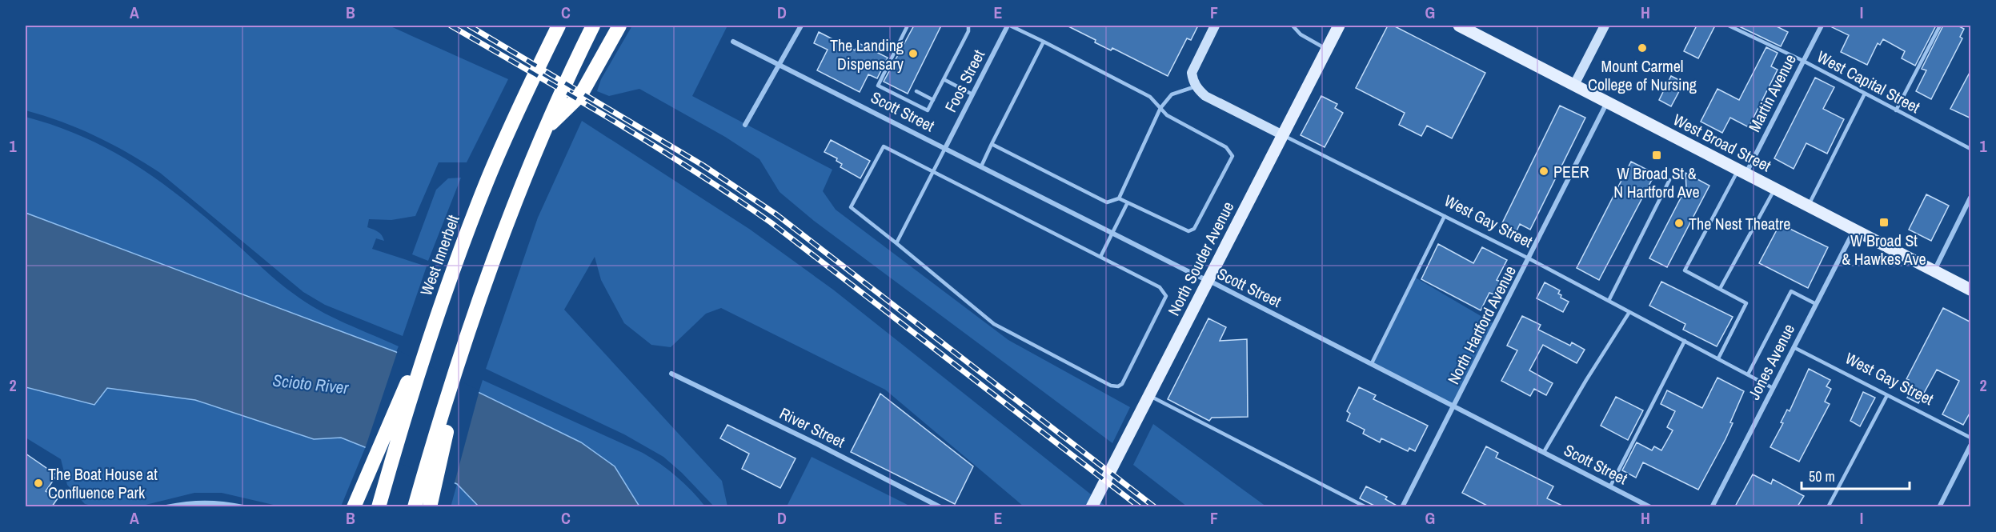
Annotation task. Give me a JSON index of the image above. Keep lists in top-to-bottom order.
{
  "streets": {
    "highway": ["West Innerbelt"],
    "main road": ["West Broad Street", "North Souder Avenue"],
    "street": [
      "Foos Street",
      "Martin Avenue",
      "Scott Street",
      "West Gay Street",
      "North Hartford Avenue",
      "Jones Avenue",
      "River Street"
    ],
    "lane": ["West Capital Street"]
  },
  "crossings": [
    ["Foos Street", "Scott Street"],
    ["West Capital Street", "Martin Avenue"],
    ["Martin Avenue", "West Broad Street"],
    ["Scott Street", "North Souder Avenue"],
    ["Scott Street", "North Hartford Avenue"],
    ["West Broad Street", "North Hartford Avenue"],
    ["West Broad Street", "Jones Avenue"],
    ["West Gay Street", "North Souder Avenue"],
    ["West Gay Street", "North Hartford Avenue"],
    ["West Gay Street", "Jones Avenue"]
  ],
  "water": ["Scioto River"],
  "places": {
    "other": [
      "Mount Carmel College of Nursing",
      "The Landing Dispensary",
      "PEER",
      "The Nest Theatre",
      "The Boat House at Confluence Park"
    ],
    "transit": ["W Broad St & N Hartford Ave", "W Broad St & Hawkes Ave"]
  },
  "scale_bar": "50 m",
  "grid": {
    "columns": [
      "A",
      "B",
      "C",
      "D",
      "E",
      "F",
      "G",
      "H",
      "I"
    ],
    "rows": ["1", "2"]
  }
}
